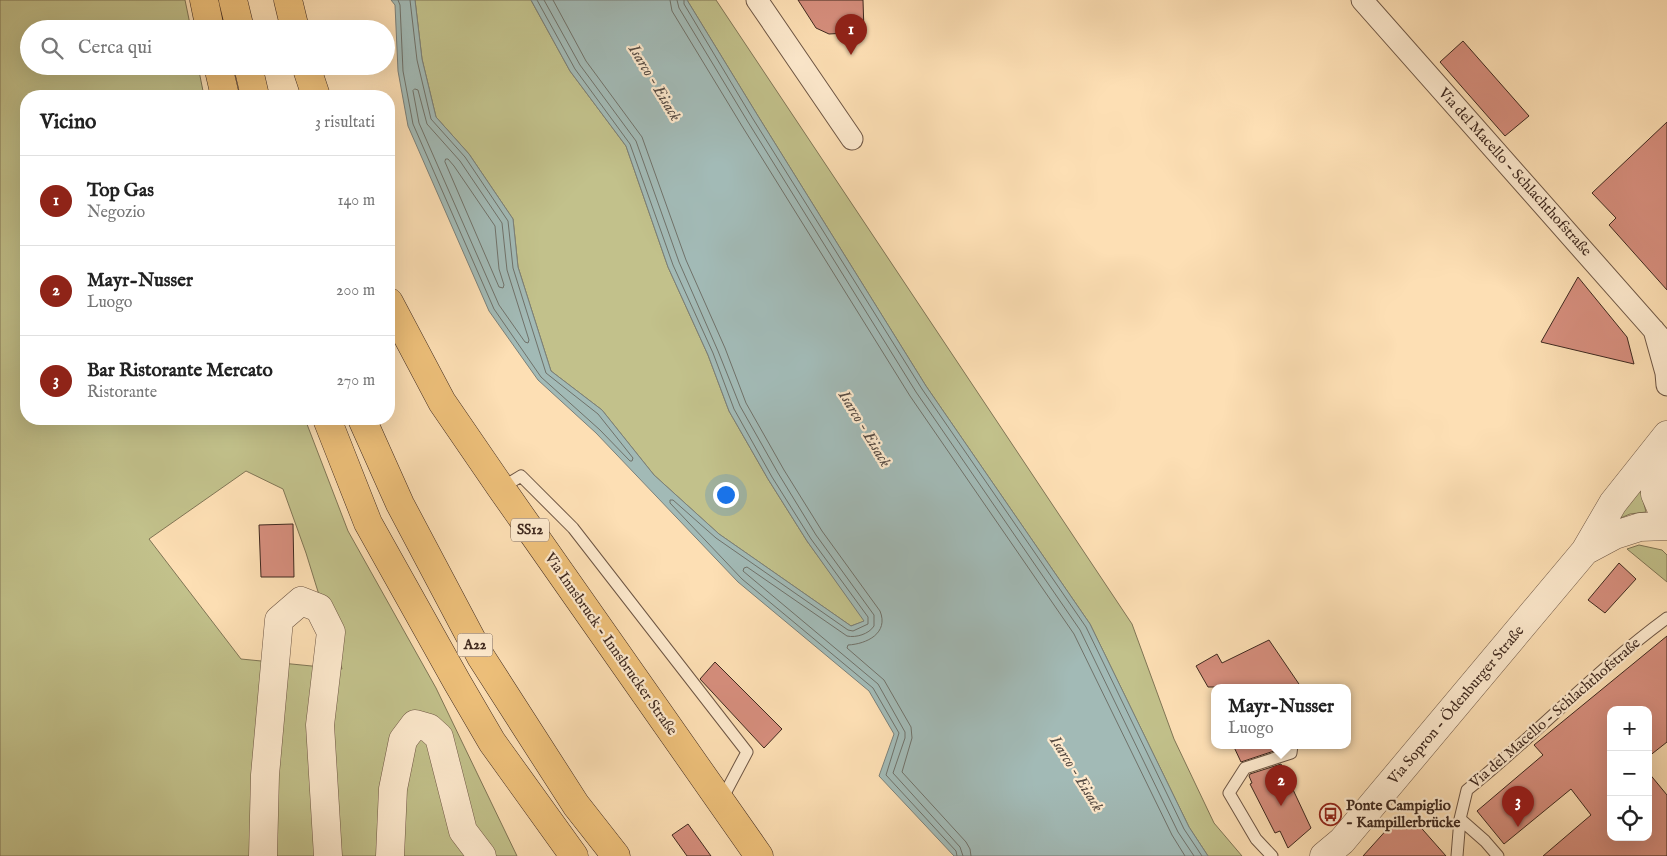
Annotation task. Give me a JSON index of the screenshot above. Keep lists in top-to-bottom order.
{
  "streets": {
    "main road": ["SS12", "Via Innsbruck - Innsbrucker Straße", "A22"],
    "street": ["Via del Macello - Schlachthofstraße", "Via Sopron - Ödenburger Straße"]
  },
  "water": ["Isarco - Eisack"],
  "places": {
    "bus stop": ["Ponte Campiglio - Kampillerbrücke"]
  },
  "page": {
    "pins": ["1", "2", "3"],
    "search": "Cerca qui",
    "heading": ["Vicino", "3 risultati"],
    "list": [
      {
        "mark": "1",
        "name": "Top Gas",
        "note": "Negozio",
        "value": "140 m"
      },
      {
        "mark": "2",
        "name": "Mayr-Nusser",
        "note": "Luogo",
        "value": "200 m"
      },
      {
        "mark": "3",
        "name": "Bar Ristorante Mercato",
        "note": "Ristorante",
        "value": "270 m"
      }
    ],
    "popup": ["Mayr-Nusser", "Luogo"],
    "map_buttons": ["+", "−"]
  }
}
